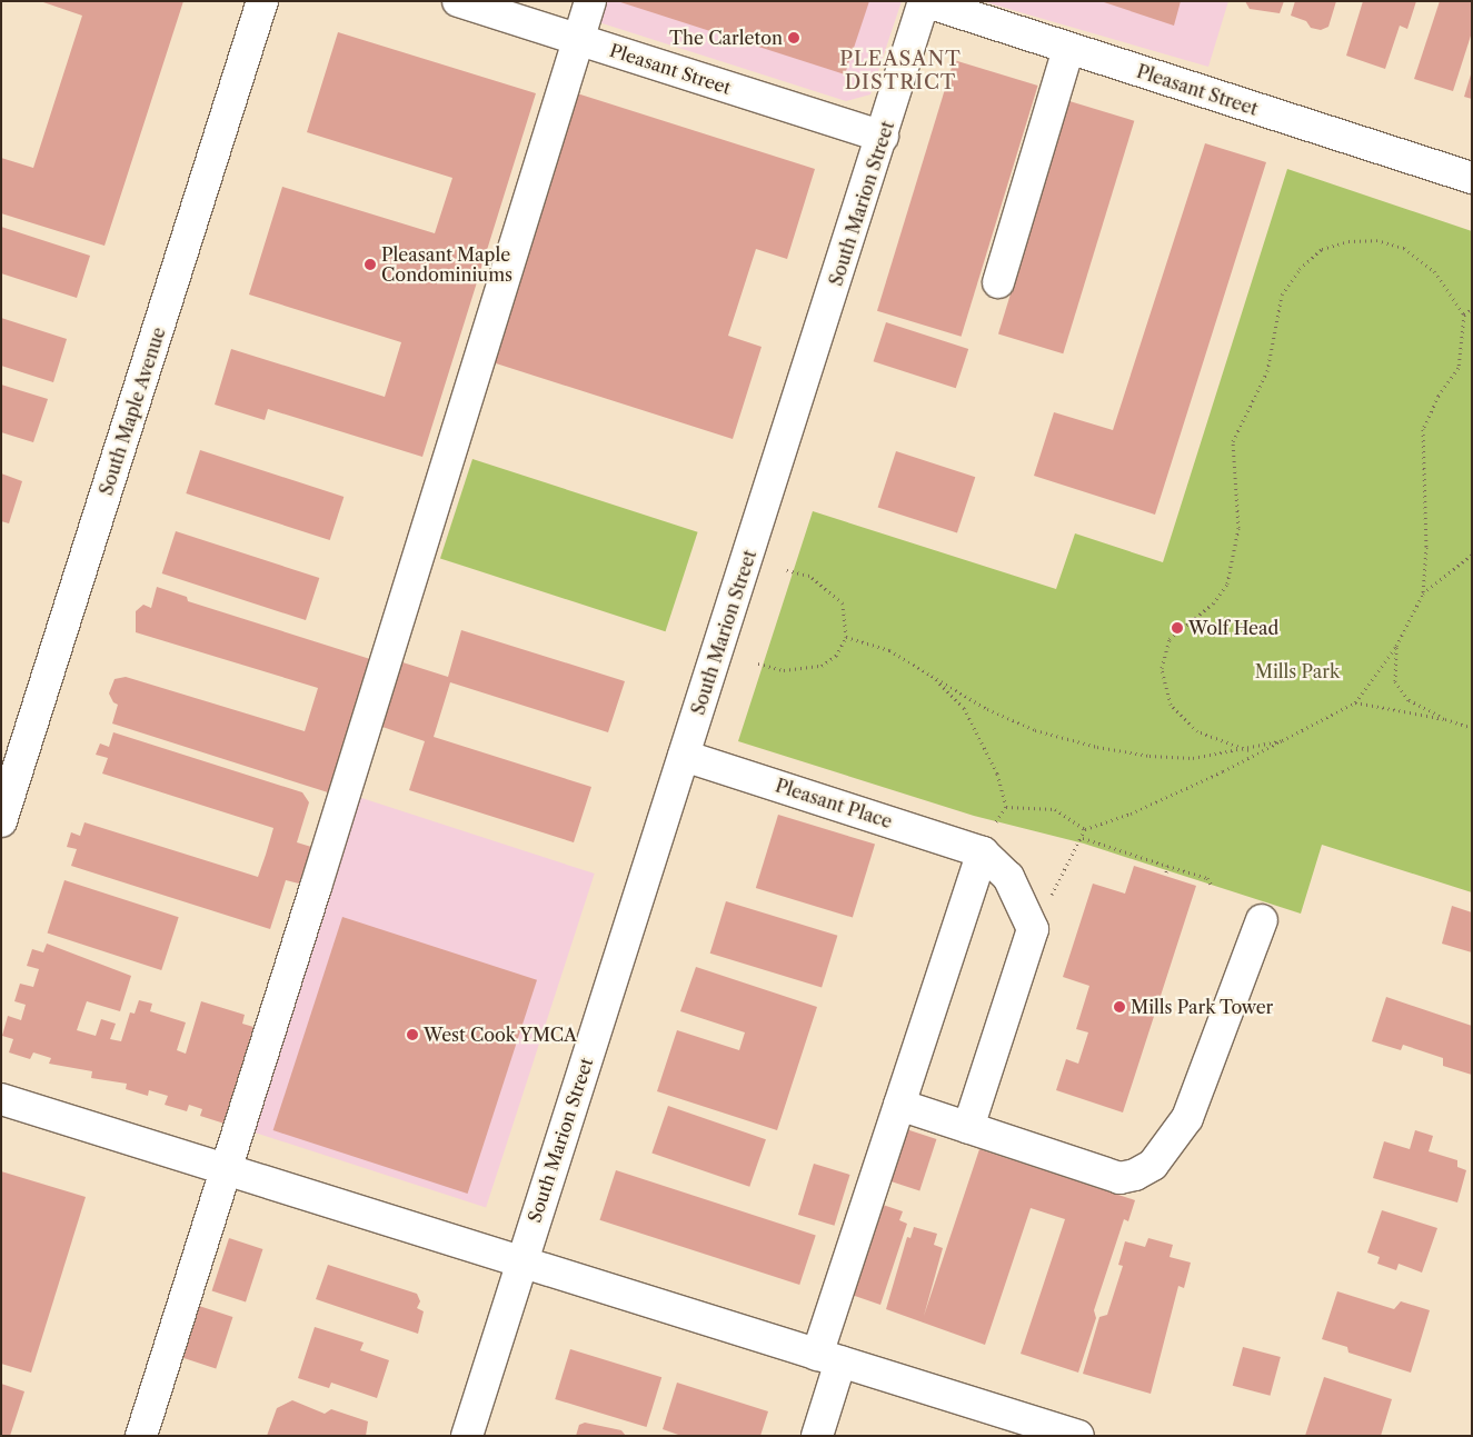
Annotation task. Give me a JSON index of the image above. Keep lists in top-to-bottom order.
{
  "streets": {
    "street": [
      "Pleasant Street",
      "South Marion Street",
      "South Maple Avenue",
      "Pleasant Place"
    ]
  },
  "crossings": [
    ["Pleasant Street", "South Marion Street"],
    ["South Marion Street", "Pleasant Place"]
  ],
  "districts": ["PLEASANT DISTRICT"],
  "parks": ["Mills Park"],
  "places": [
    "The Carleton",
    "Pleasant Maple Condominiums",
    "Wolf Head",
    "Mills Park Tower",
    "West Cook YMCA"
  ]
}
